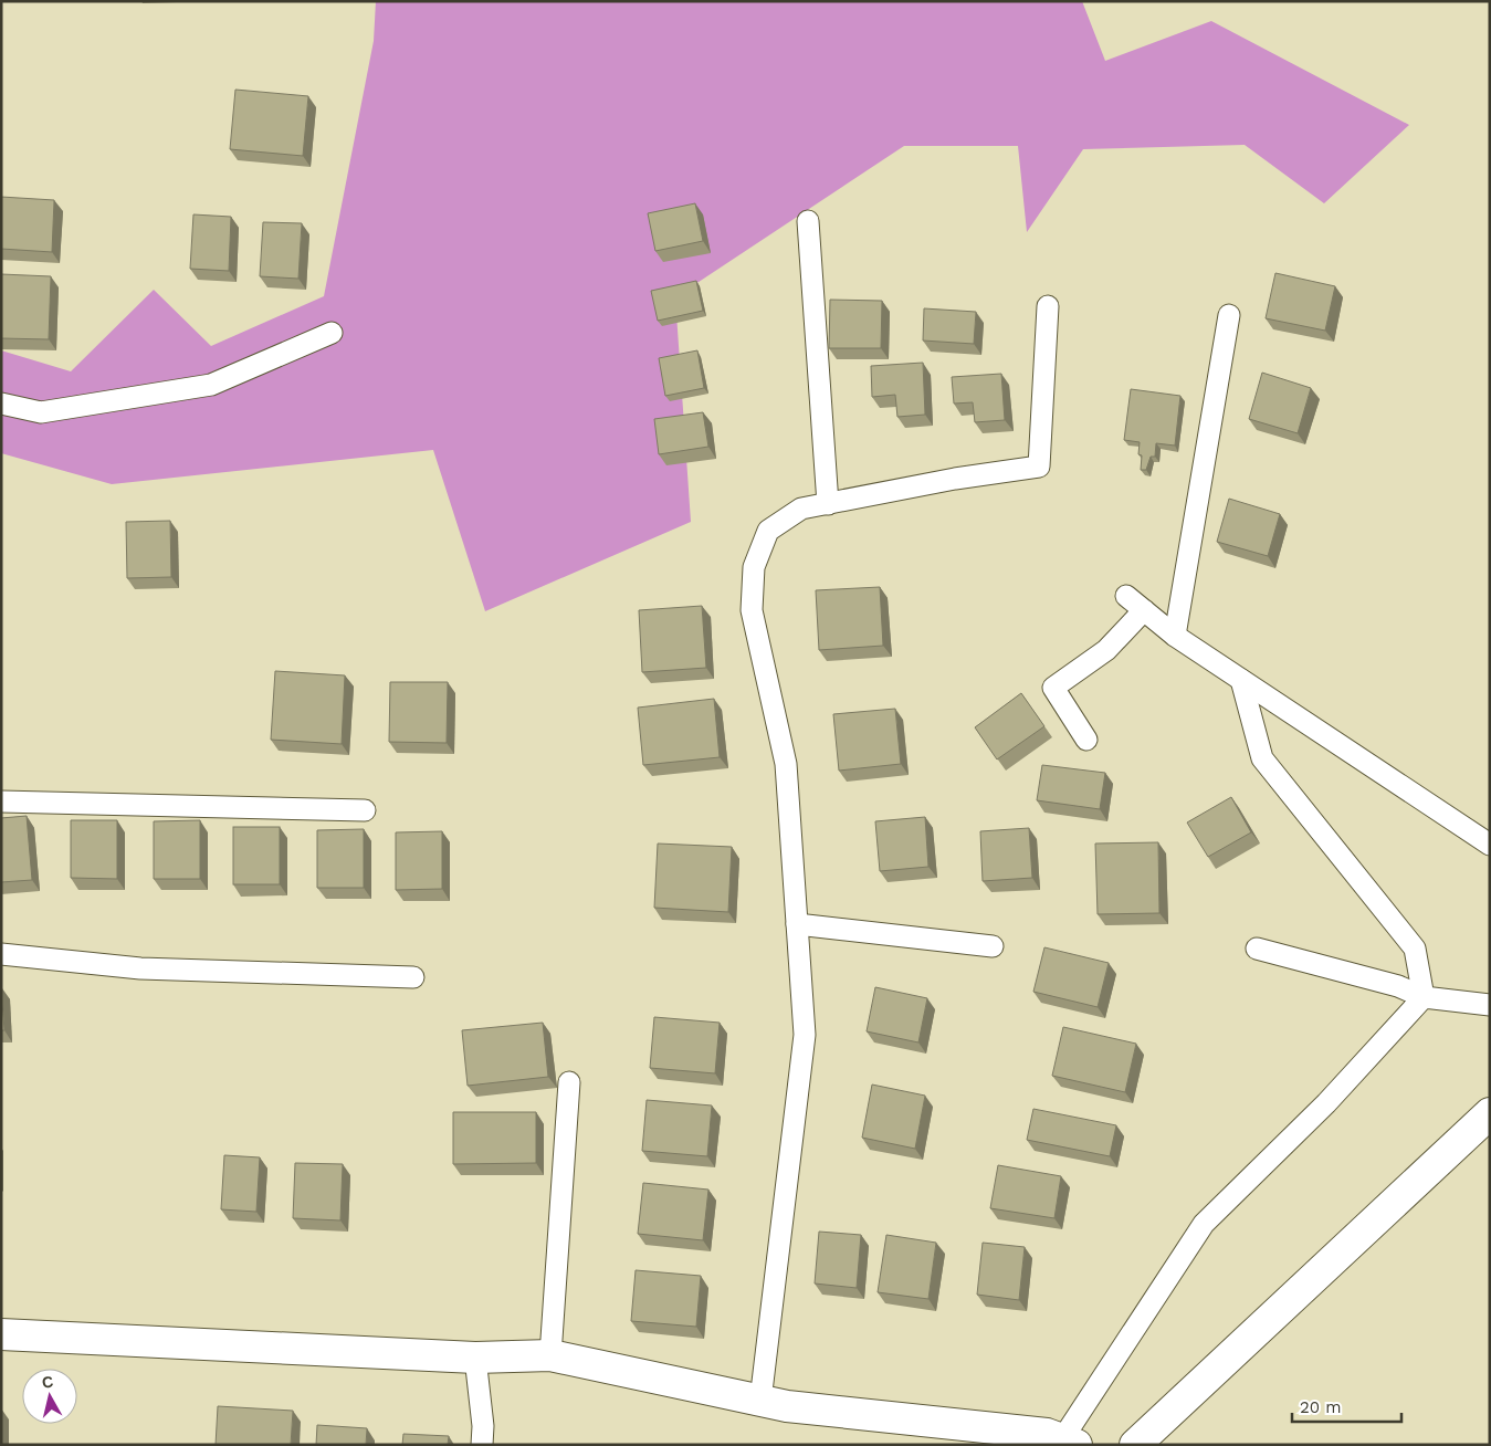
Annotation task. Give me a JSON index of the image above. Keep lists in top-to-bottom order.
{
  "scale_bar": "20 m",
  "north": "top"
}
